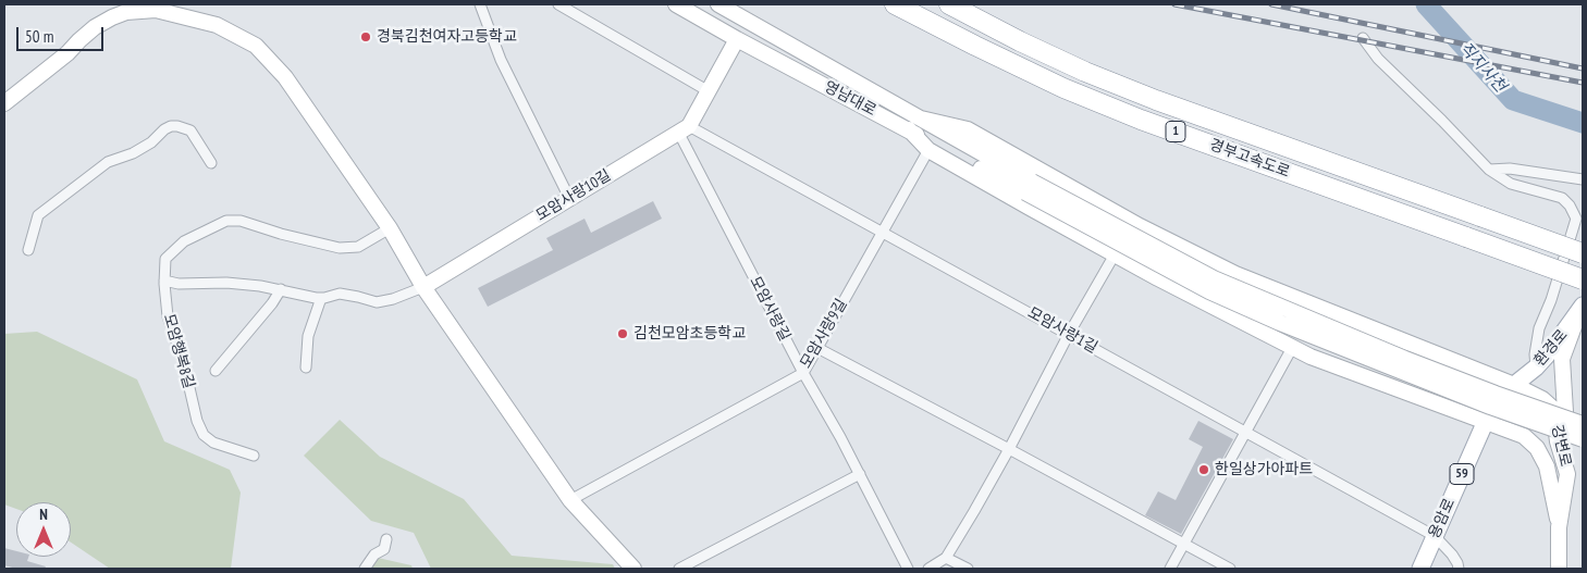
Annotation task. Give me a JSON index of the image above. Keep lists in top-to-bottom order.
{
  "streets": {
    "highway": ["1", "경부고속도로"],
    "main road": [
      "영남대로",
      "모암사랑10길",
      "환경로",
      "강변로",
      "59",
      "용암로"
    ],
    "street": [
      "모암사랑길",
      "모암사랑1길",
      "모암사랑9길",
      "모암행복8길"
    ]
  },
  "crossings": [
    ["영남대로", "강변로"],
    ["모암사랑10길", "모암사랑길"],
    ["모암사랑10길", "모암사랑1길"],
    ["모암사랑길", "모암사랑1길"],
    ["모암사랑길", "모암사랑9길"],
    ["모암사랑1길", "모암사랑9길"],
    ["모암사랑1길", "용암로"],
    ["모암사랑9길", "강변로"],
    ["환경로", "강변로"],
    ["환경로", "용암로"],
    ["강변로", "용암로"]
  ],
  "water": ["직지사천"],
  "places": ["경북김천여자고등학교", "김천모암초등학교", "한일상가아파트"],
  "scale_bar": "50 m",
  "north": "top"
}
